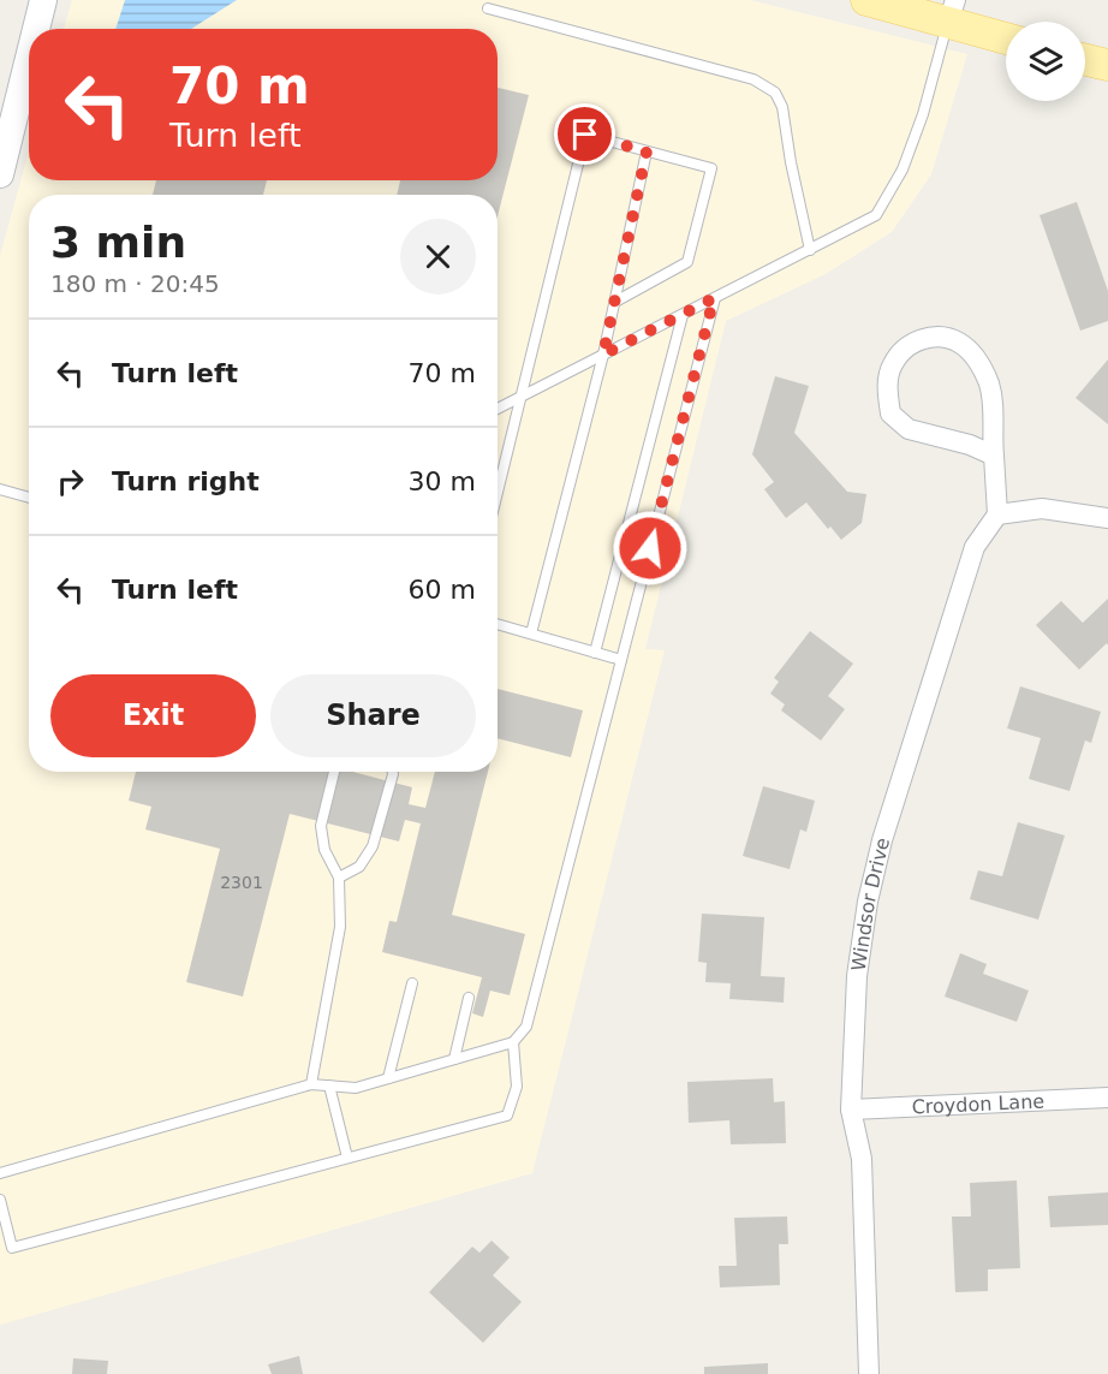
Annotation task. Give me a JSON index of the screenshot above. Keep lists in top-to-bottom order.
{
  "streets": {
    "street": ["Windsor Drive", "Croydon Lane"]
  },
  "crossings": [
    ["Windsor Drive", "Croydon Lane"]
  ],
  "house_numbers": ["2301"],
  "page": {
    "turn": ["70 m", "Turn left"],
    "heading": ["3 min", "180 m · 20:45"],
    "list": [
      {
        "name": "Turn left",
        "value": "70 m"
      },
      {
        "name": "Turn right",
        "value": "30 m"
      },
      {
        "name": "Turn left",
        "value": "60 m"
      }
    ],
    "buttons": ["Exit", "Share"]
  }
}
